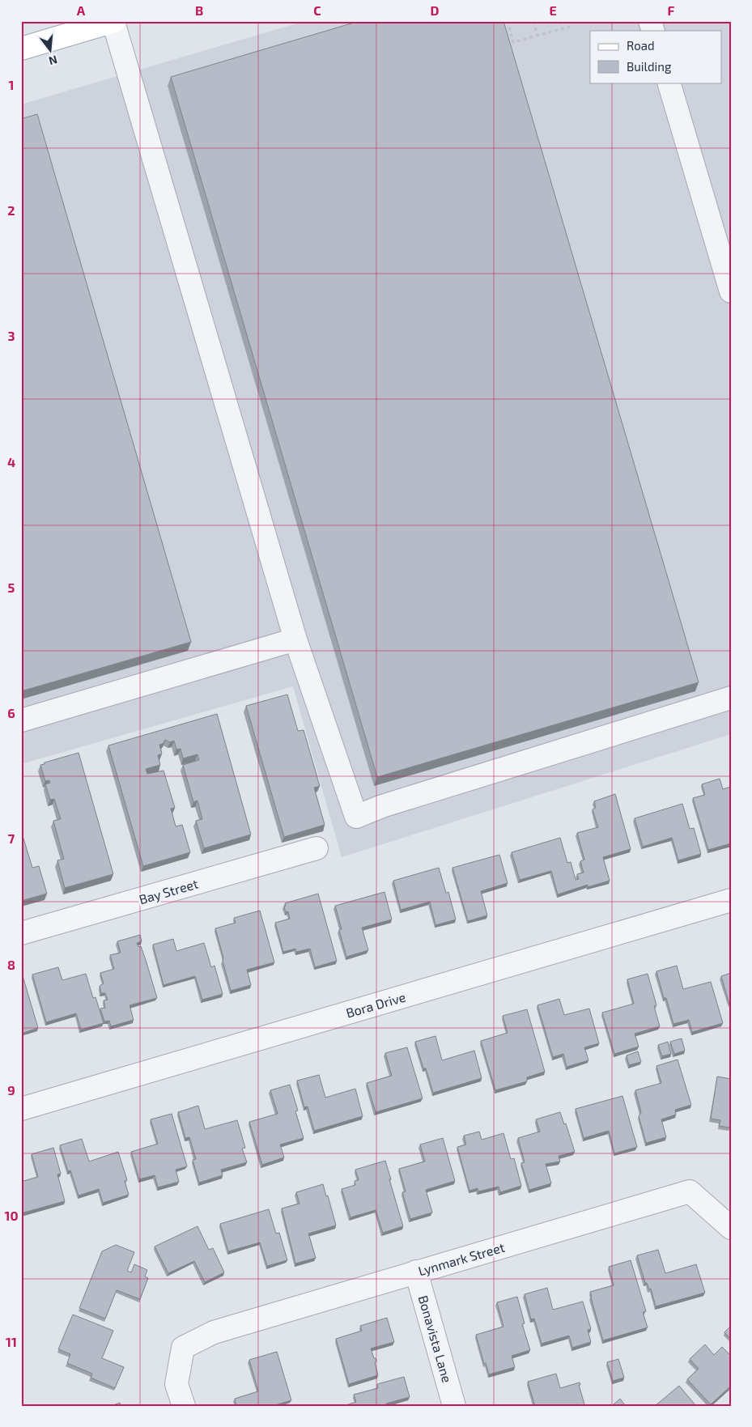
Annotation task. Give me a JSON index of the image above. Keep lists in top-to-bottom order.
{
  "streets": {
    "street": [
      "Bay Street",
      "Bora Drive",
      "Lynmark Street",
      "Bonavista Lane"
    ]
  },
  "crossings": [
    ["Lynmark Street", "Bonavista Lane"]
  ],
  "legend": ["Road", "Building"],
  "north": "bottom",
  "grid": {
    "columns": [
      "A",
      "B",
      "C",
      "D",
      "E",
      "F"
    ],
    "rows": [
      "1",
      "2",
      "3",
      "4",
      "5",
      "6",
      "7",
      "8",
      "9",
      "10",
      "11"
    ]
  }
}
